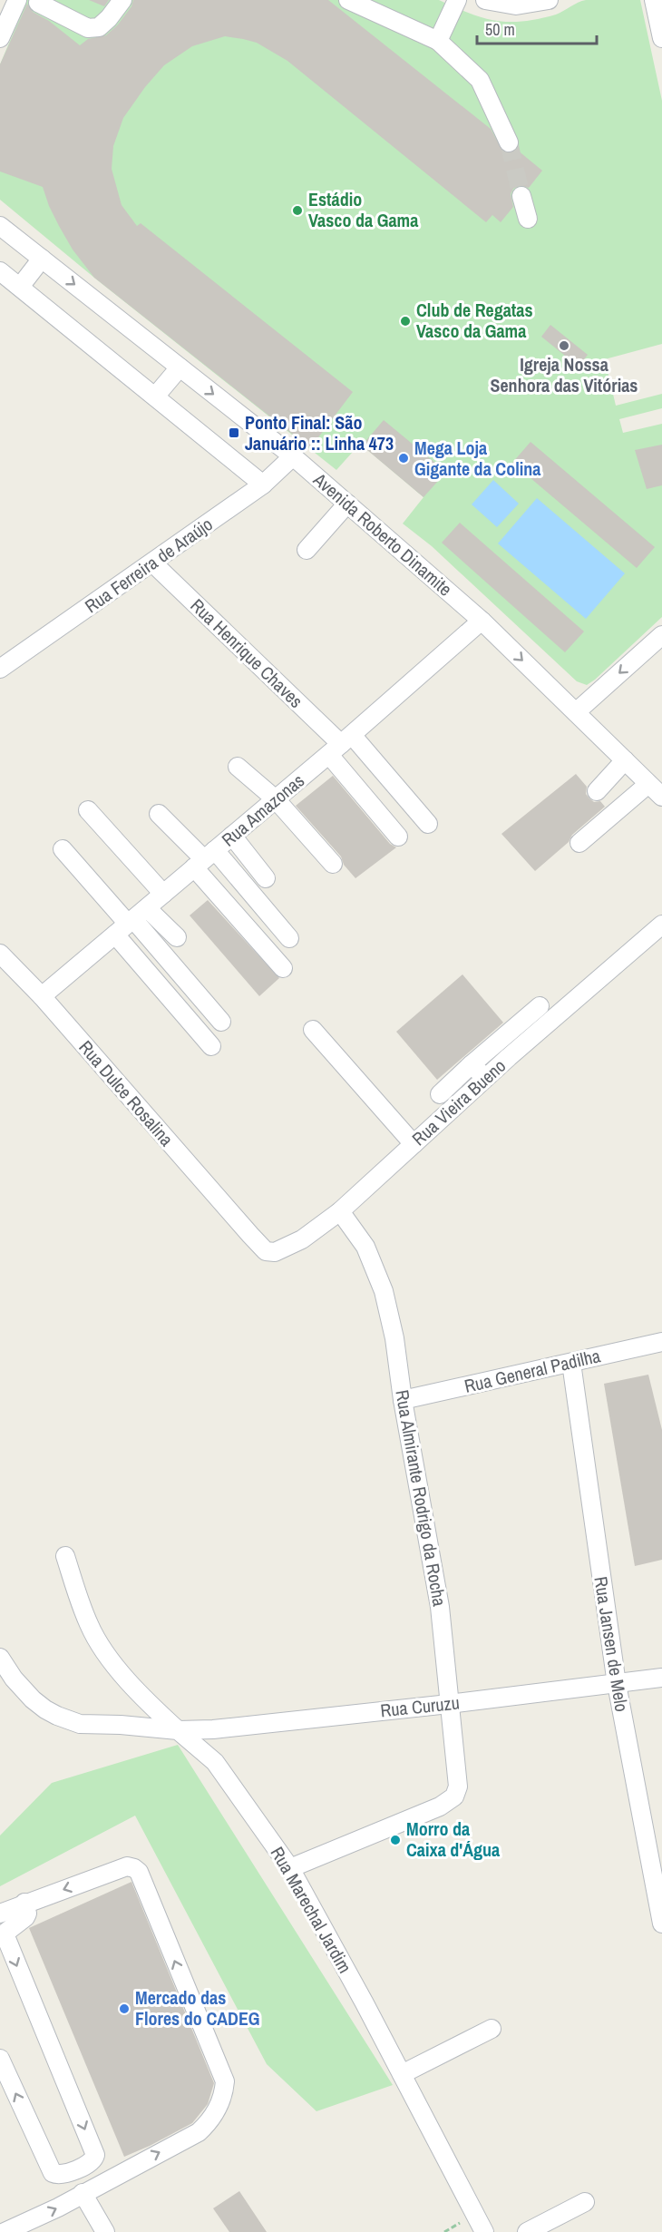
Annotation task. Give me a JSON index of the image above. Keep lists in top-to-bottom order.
{
  "streets": {
    "street": [
      "Avenida Roberto Dinamite",
      "Rua Ferreira de Araújo",
      "Rua Henrique Chaves",
      "Rua Amazonas",
      "Rua Dulce Rosalina",
      "Rua Vieira Bueno",
      "Rua General Padilha",
      "Rua Almirante Rodrigo da Rocha",
      "Rua Jansen de Melo",
      "Rua Curuzu",
      "Rua Marechal Jardim"
    ]
  },
  "crossings": [
    ["Avenida Roberto Dinamite", "Rua Ferreira de Araújo"],
    ["Avenida Roberto Dinamite", "Rua Amazonas"],
    ["Rua Ferreira de Araújo", "Rua Henrique Chaves"],
    ["Rua Henrique Chaves", "Rua Amazonas"],
    ["Rua Amazonas", "Rua Dulce Rosalina"],
    ["Rua Dulce Rosalina", "Rua Vieira Bueno"],
    ["Rua Vieira Bueno", "Rua Almirante Rodrigo da Rocha"],
    ["Rua General Padilha", "Rua Almirante Rodrigo da Rocha"],
    ["Rua General Padilha", "Rua Jansen de Melo"],
    ["Rua Almirante Rodrigo da Rocha", "Rua Curuzu"],
    ["Rua Almirante Rodrigo da Rocha", "Rua Marechal Jardim"],
    ["Rua Jansen de Melo", "Rua Curuzu"],
    ["Rua Curuzu", "Rua Marechal Jardim"]
  ],
  "places": {
    "other": [
      "Estádio Vasco da Gama",
      "Club de Regatas Vasco da Gama",
      "Igreja Nossa Senhora das Vitórias",
      "Mega Loja Gigante da Colina",
      "Morro da Caixa d'Água",
      "Mercado das Flores do CADEG"
    ],
    "transit": ["Ponto Final: São Januário :: Linha 473"]
  },
  "scale_bar": "50 m"
}
